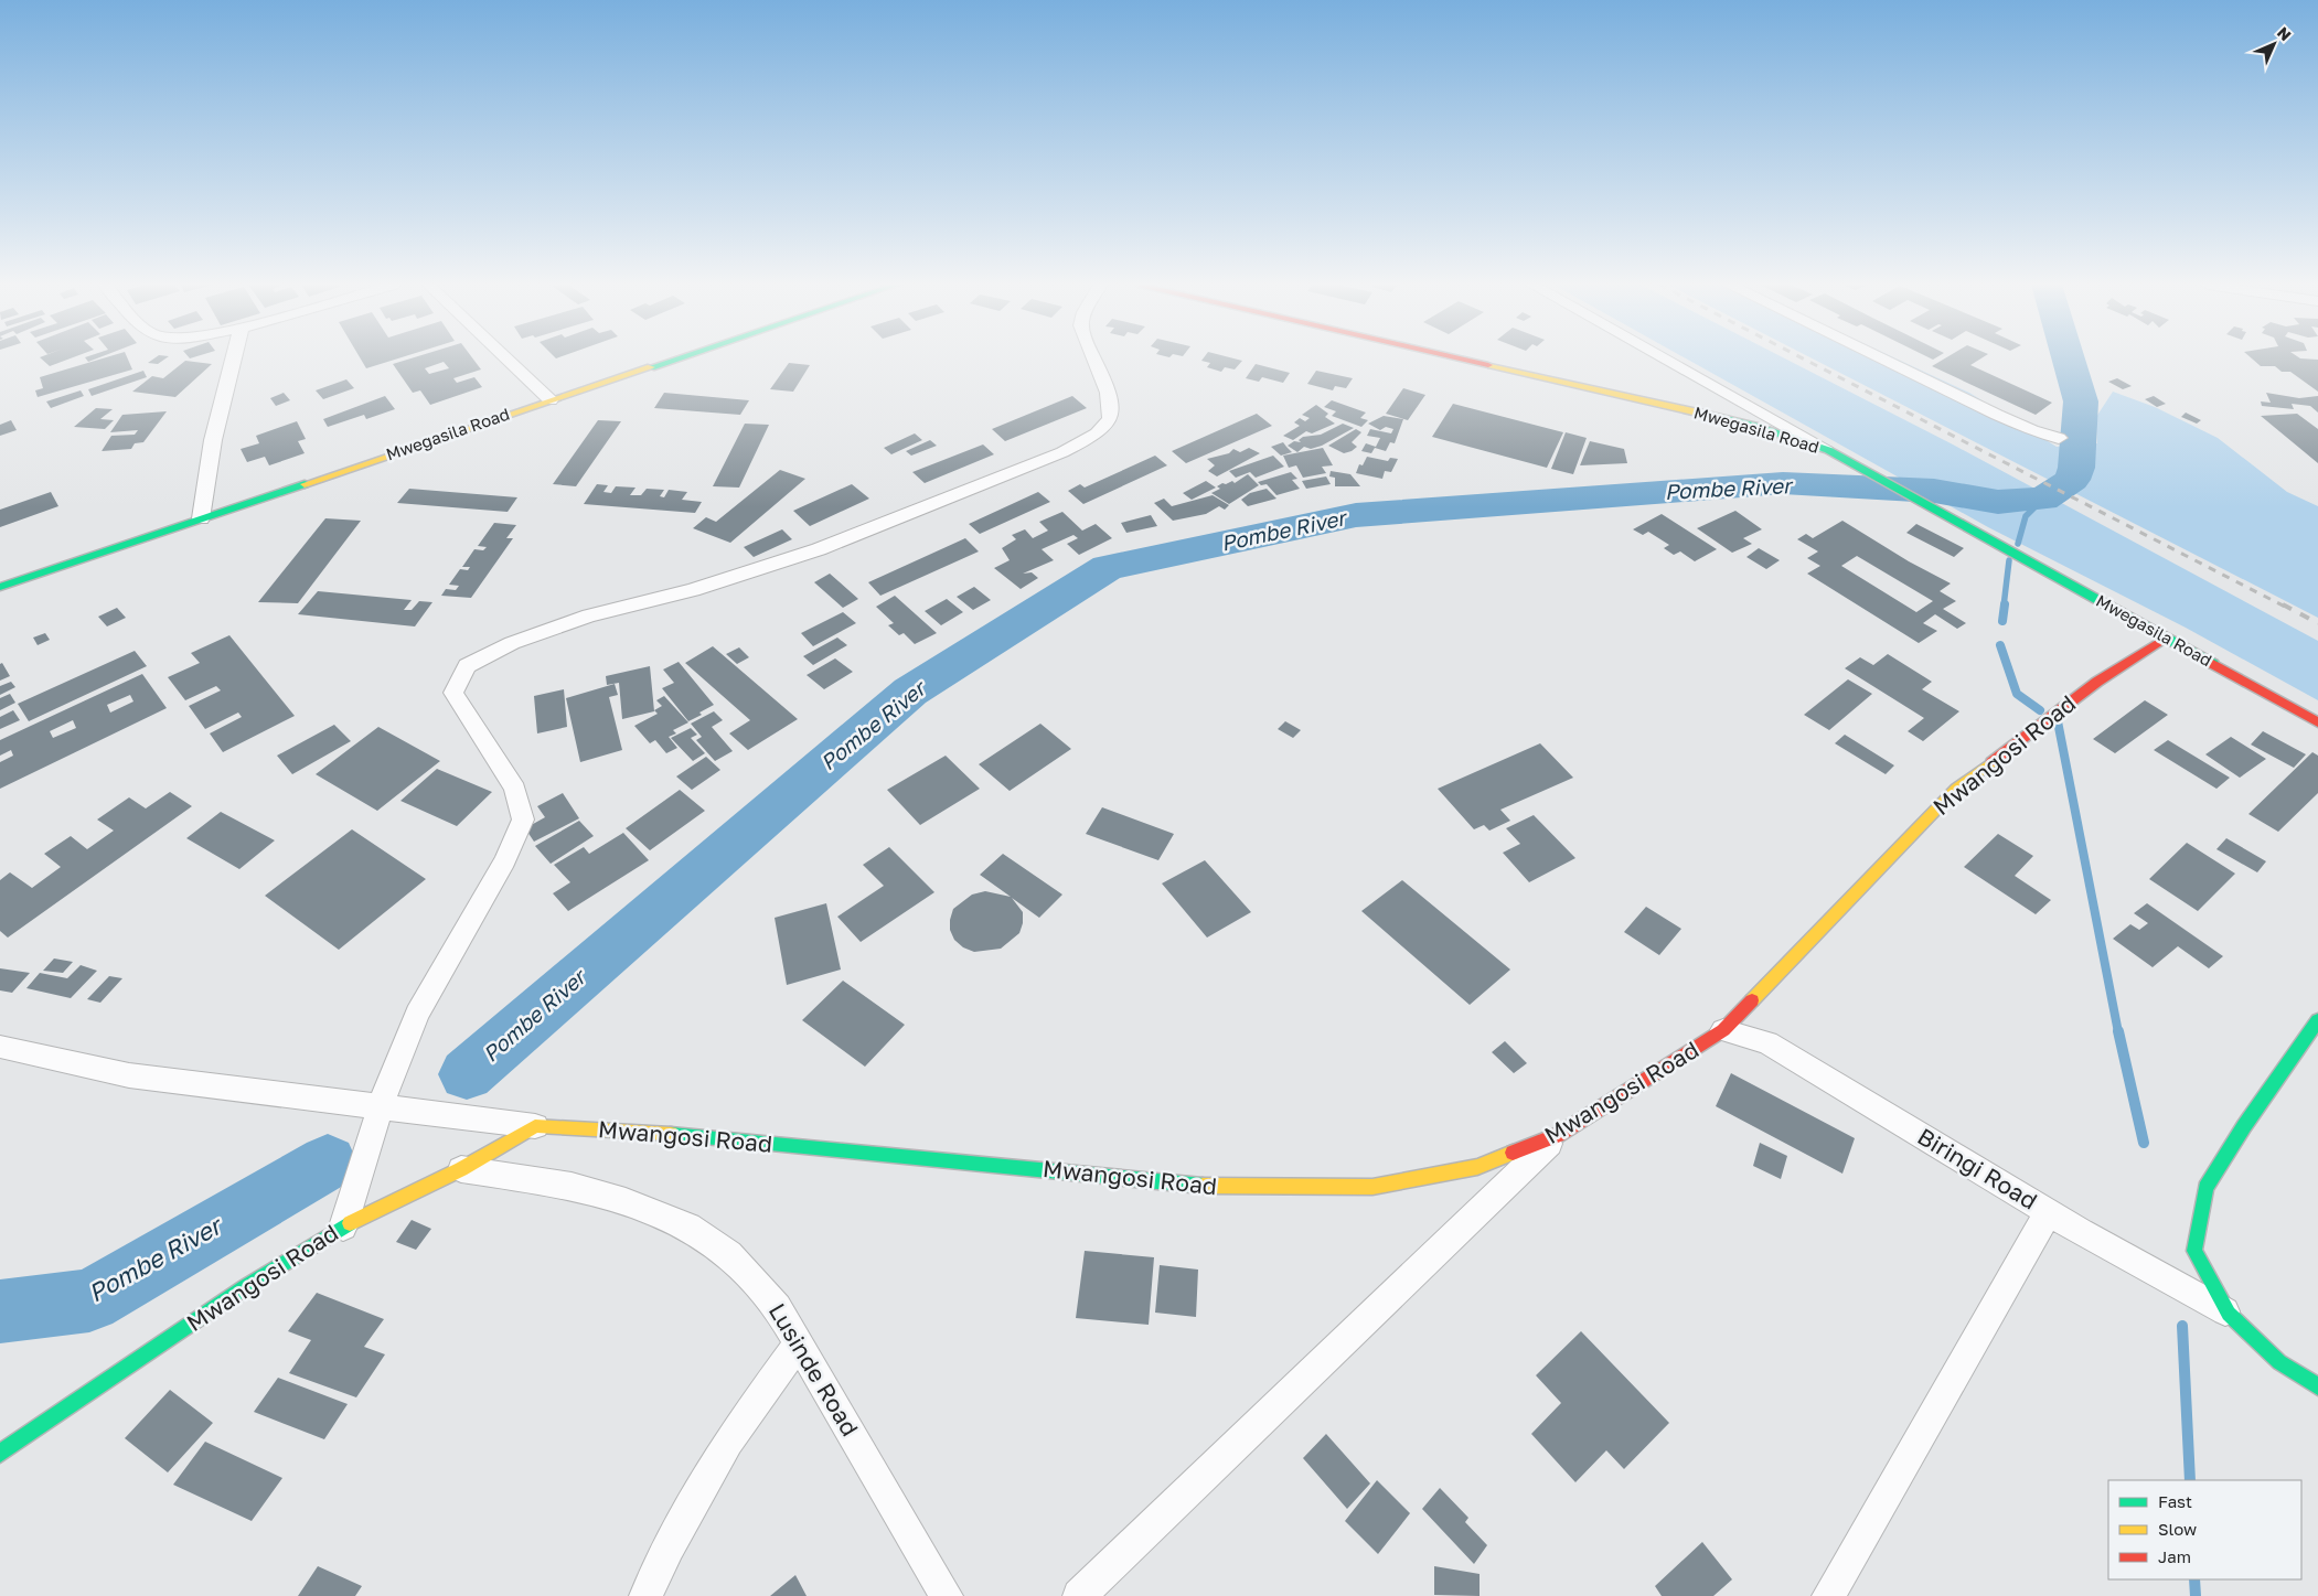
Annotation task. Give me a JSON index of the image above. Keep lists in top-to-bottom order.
{
  "streets": {
    "street": [
      "Mwegasila Road",
      "Mwangosi Road",
      "Biringi Road",
      "Lusinde Road"
    ]
  },
  "crossings": [
    ["Mwegasila Road", "Mwangosi Road"],
    ["Mwangosi Road", "Biringi Road"],
    ["Mwangosi Road", "Lusinde Road"]
  ],
  "water": ["Pombe River"],
  "legend": ["Fast", "Slow", "Jam"],
  "north": "top right"
}
